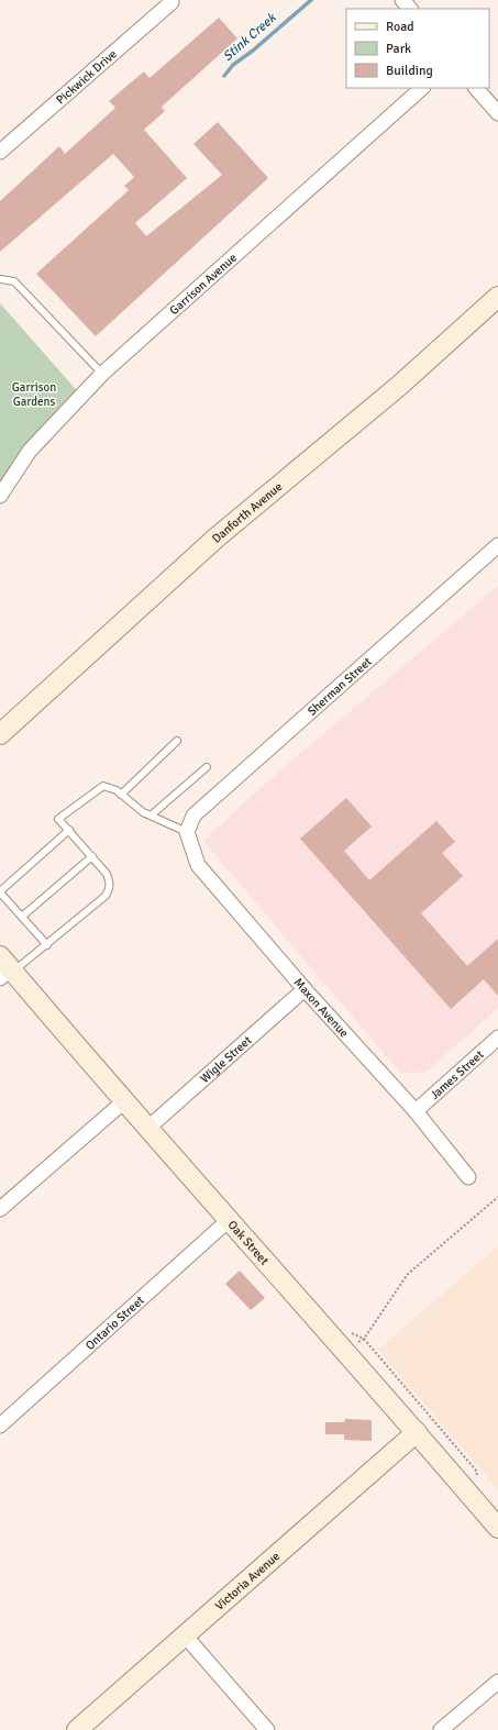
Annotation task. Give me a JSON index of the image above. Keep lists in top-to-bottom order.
{
  "streets": {
    "street": [
      "Pickwick Drive",
      "Garrison Avenue",
      "Danforth Avenue",
      "Sherman Street",
      "Maxon Avenue",
      "Wigle Street",
      "James Street",
      "Oak Street",
      "Ontario Street",
      "Victoria Avenue"
    ]
  },
  "crossings": [
    ["Sherman Street", "Maxon Avenue"],
    ["Maxon Avenue", "Wigle Street"],
    ["Maxon Avenue", "James Street"],
    ["Wigle Street", "Oak Street"],
    ["Oak Street", "Ontario Street"],
    ["Oak Street", "Victoria Avenue"]
  ],
  "water": ["Stink Creek"],
  "parks": ["Garrison Gardens"],
  "legend": ["Road", "Park", "Building"]
}
